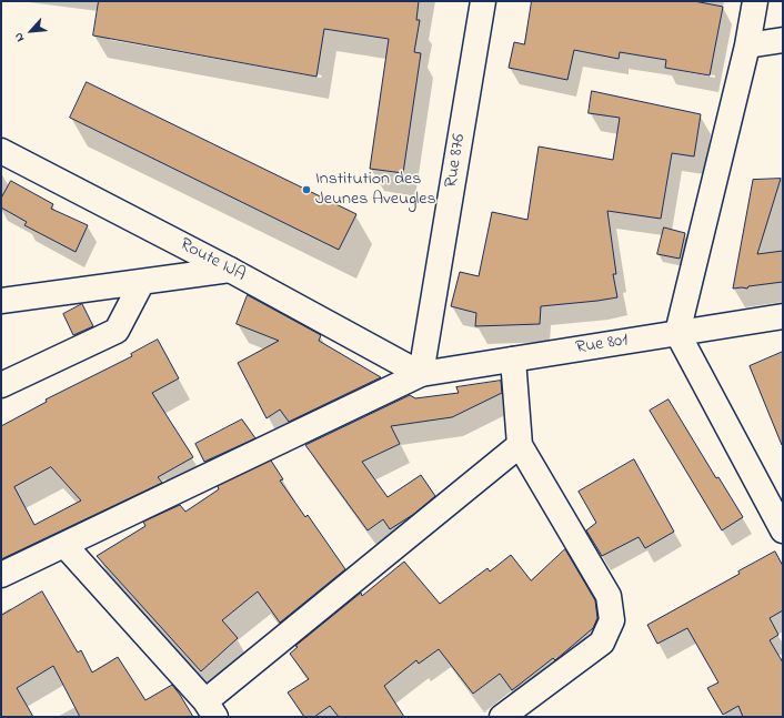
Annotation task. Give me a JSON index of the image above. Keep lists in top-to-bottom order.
{
  "streets": {
    "street": ["Rue 876", "Route IJA", "Rue 801"]
  },
  "crossings": [
    ["Rue 876", "Route IJA"],
    ["Rue 876", "Rue 801"],
    ["Route IJA", "Rue 801"]
  ],
  "places": ["Institution des Jeunes Aveugles"],
  "north": "bottom left"
}
